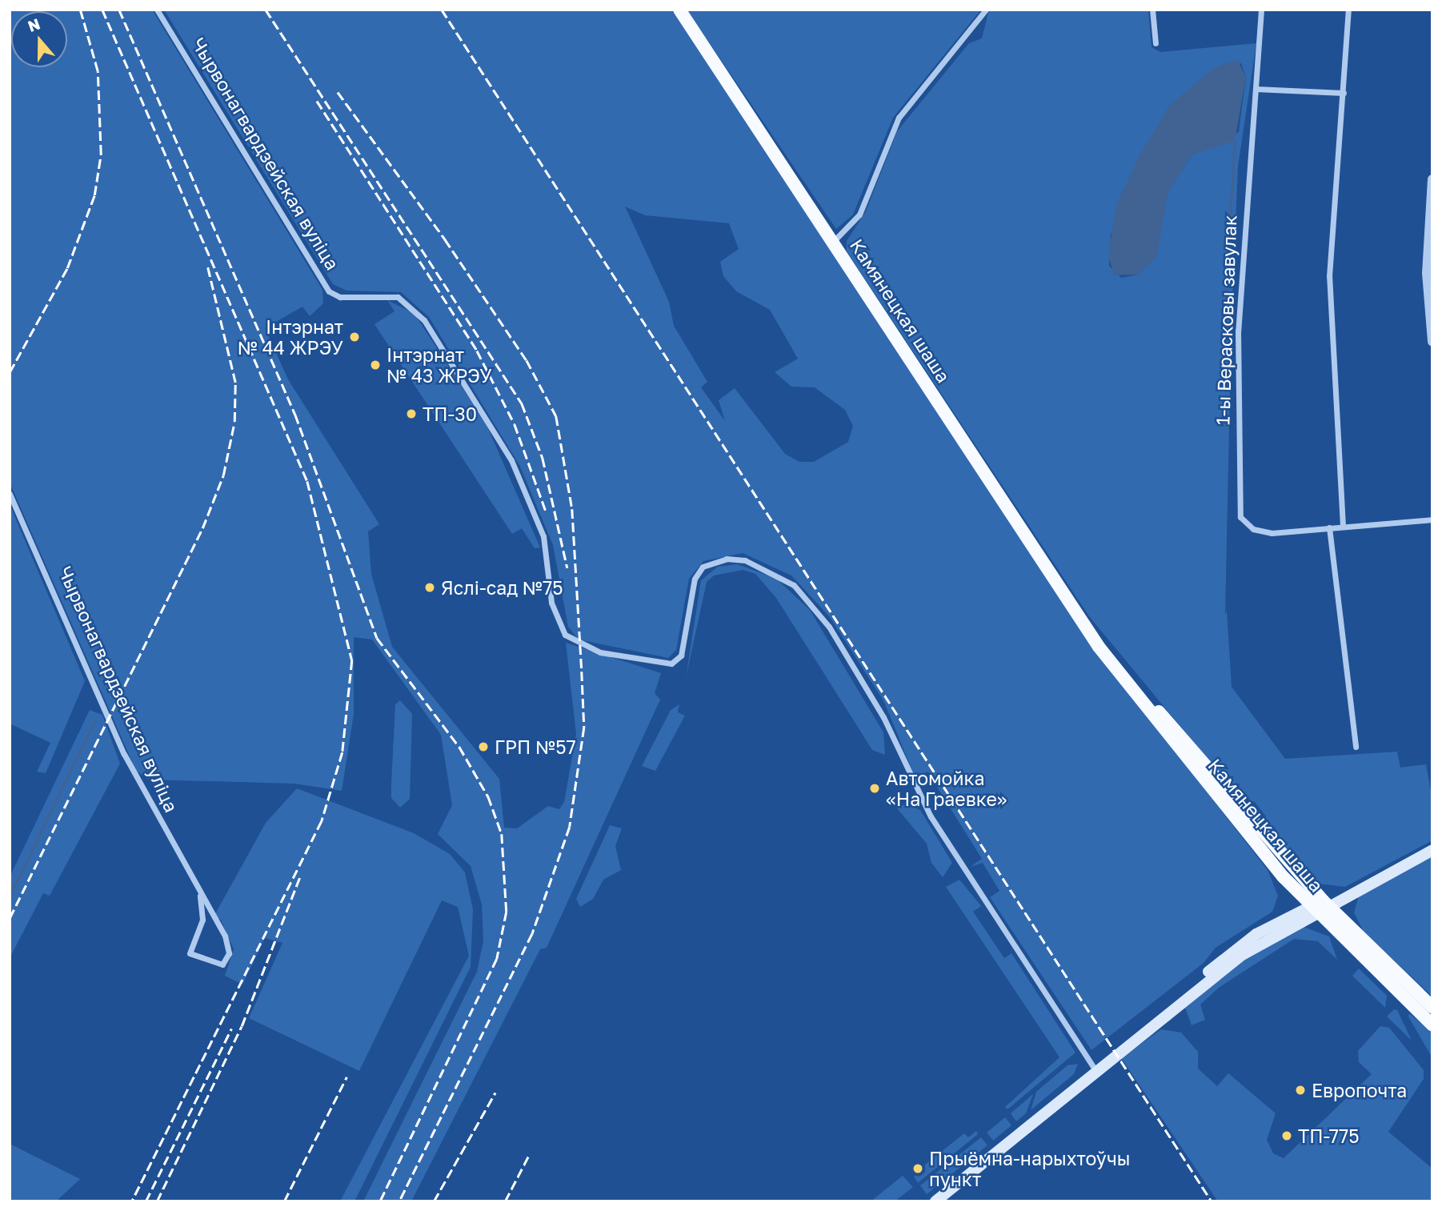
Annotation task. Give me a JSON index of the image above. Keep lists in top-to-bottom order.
{
  "streets": {
    "main road": ["Камянецкая шаша"],
    "street": ["Чырвонагвардзейская вуліца", "1-ы Верасковы завулак"]
  },
  "places": [
    "Інтэрнат № 44 ЖРЭУ",
    "Інтэрнат № 43 ЖРЭУ",
    "ТП-30",
    "Яслі-сад №75",
    "ГРП №57",
    "Автомойка «На Граевке»",
    "Европочта",
    "ТП-775",
    "Прыёмна-нарыхтоўчы пункт"
  ],
  "north": "top"
}
